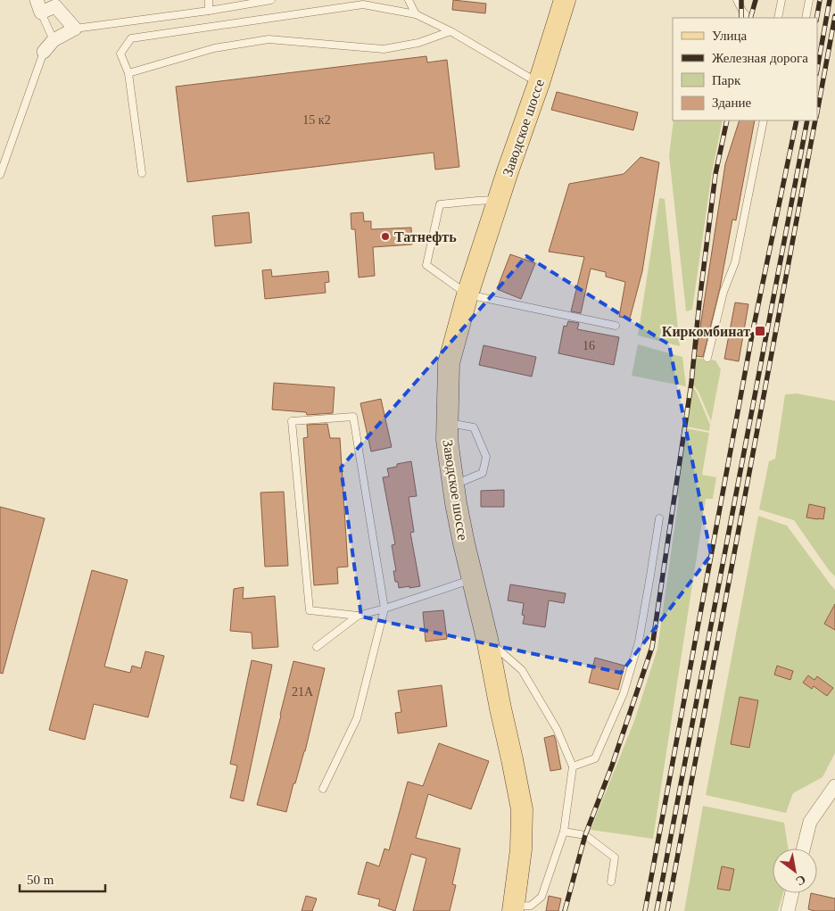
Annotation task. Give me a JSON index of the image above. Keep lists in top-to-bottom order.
{
  "streets": {
    "main road": ["Заводское шоссе"]
  },
  "places": {
    "other": ["Татнефть"],
    "transit": ["Киркомбинат"]
  },
  "house_numbers": ["15 к2", "16", "21А"],
  "legend": [
    "Улица",
    "Железная дорога",
    "Парк",
    "Здание"
  ],
  "scale_bar": "50 m",
  "north": "bottom right"
}
